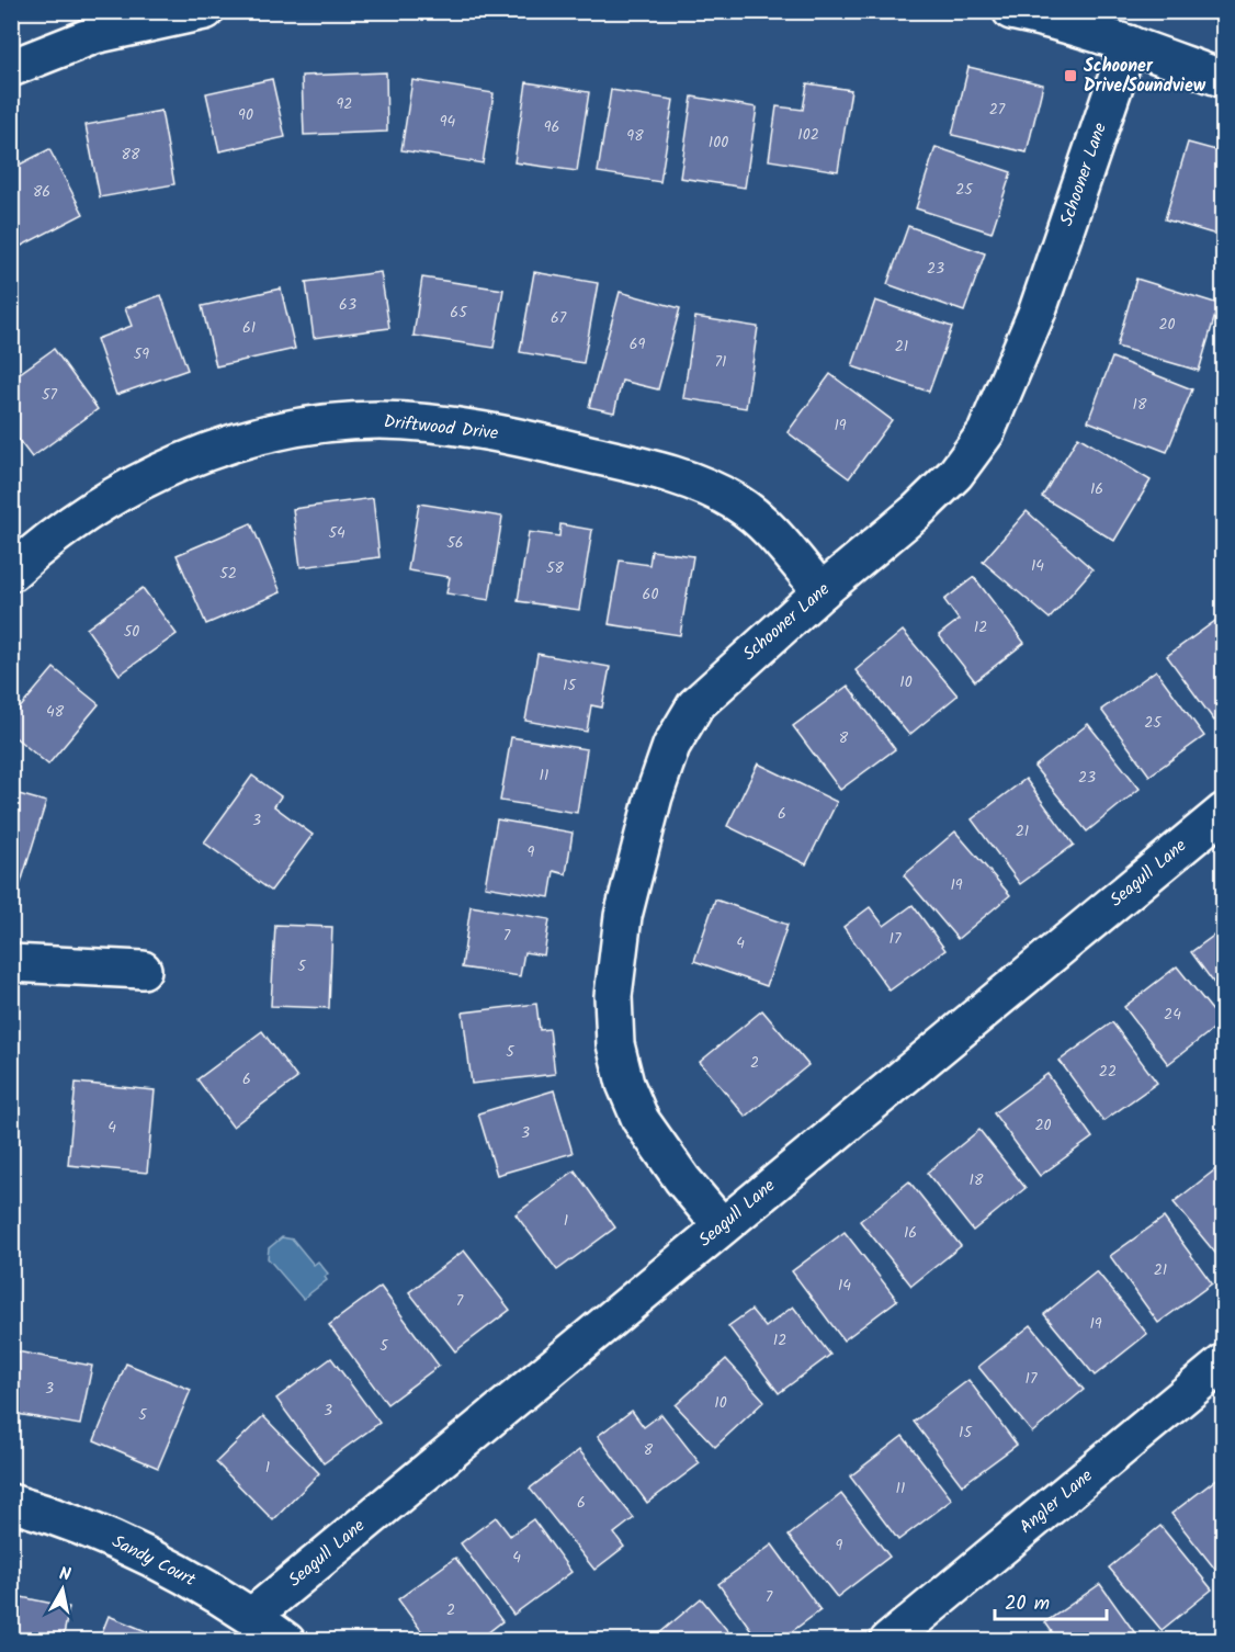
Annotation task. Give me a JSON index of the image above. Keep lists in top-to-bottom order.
{
  "streets": {
    "street": [
      "Schooner Lane",
      "Driftwood Drive",
      "Seagull Lane",
      "Angler Lane",
      "Sandy Court"
    ]
  },
  "crossings": [
    ["Schooner Lane", "Driftwood Drive"],
    ["Schooner Lane", "Seagull Lane"],
    ["Seagull Lane", "Sandy Court"]
  ],
  "places": {
    "transit": ["Schooner Drive/Soundview"]
  },
  "house_numbers": [
    "92",
    "27",
    "90",
    "94",
    "96",
    "102",
    "98",
    "100",
    "88",
    "25",
    "86",
    "23",
    "63",
    "65",
    "67",
    "20",
    "61",
    "69",
    "21",
    "59",
    "71",
    "57",
    "18",
    "19",
    "16",
    "54",
    "56",
    "14",
    "58",
    "52",
    "60",
    "12",
    "50",
    "10",
    "15",
    "48",
    "25",
    "8",
    "11",
    "23",
    "6",
    "3",
    "21",
    "9",
    "19",
    "7",
    "17",
    "4",
    "5",
    "24",
    "5",
    "2",
    "22",
    "6",
    "20",
    "4",
    "3",
    "18",
    "1",
    "16",
    "21",
    "14",
    "7",
    "19",
    "12",
    "5",
    "17",
    "3",
    "10",
    "3",
    "5",
    "15",
    "8",
    "1",
    "11",
    "6",
    "9",
    "4",
    "7",
    "2"
  ],
  "scale_bar": "20 m",
  "north": "top"
}
